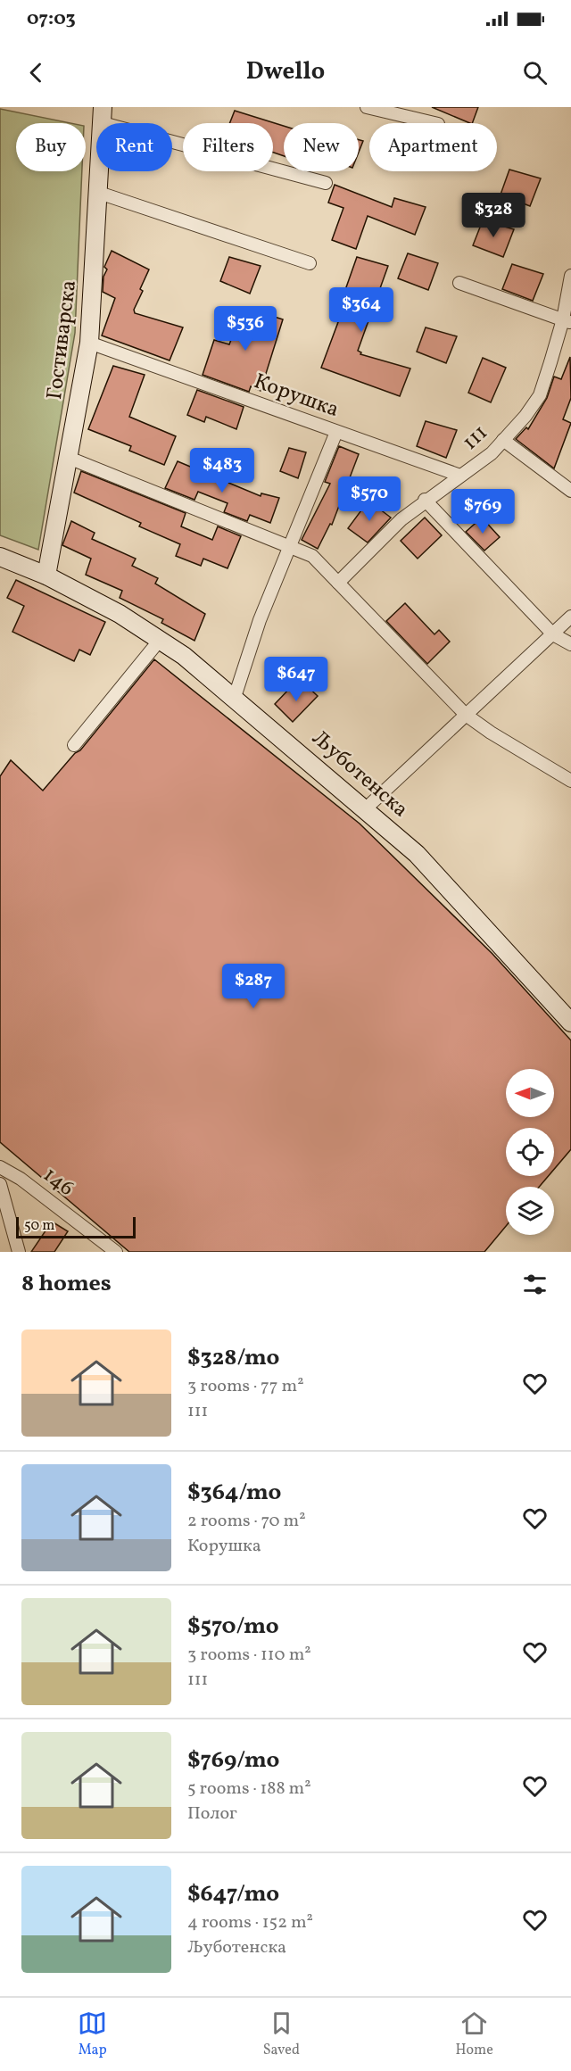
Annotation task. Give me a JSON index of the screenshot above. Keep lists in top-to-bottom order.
{
  "streets": {
    "main road": ["Гостиварска", "Љуботенска"],
    "street": ["Корушка", "111", "146"]
  },
  "crossings": [
    ["Гостиварска", "Корушка"],
    ["Гостиварска", "Љуботенска"],
    ["Корушка", "111"]
  ],
  "scale_bar": "50 m",
  "north": "left",
  "page": {
    "status": "07:03",
    "header": "Dwello",
    "chip": [
      "Buy",
      "Rent",
      "Filters",
      "New",
      "Apartment"
    ],
    "price": [
      "$328",
      "$364",
      "$536",
      "$483",
      "$570",
      "$769",
      "$647",
      "$287"
    ],
    "scale": "50 m",
    "heading": "8 homes",
    "list": [
      {
        "name": "$328/mo",
        "note": "3 rooms · 77 m² · 111"
      },
      {
        "name": "$364/mo",
        "note": "2 rooms · 70 m² · Корушка"
      },
      {
        "name": "$570/mo",
        "note": "3 rooms · 110 m² · 111"
      },
      {
        "name": "$769/mo",
        "note": "5 rooms · 188 m² · Полог"
      },
      {
        "name": "$647/mo",
        "note": "4 rooms · 152 m² · Љуботенска"
      }
    ],
    "tabs": ["Map", "Saved", "Home"]
  }
}
